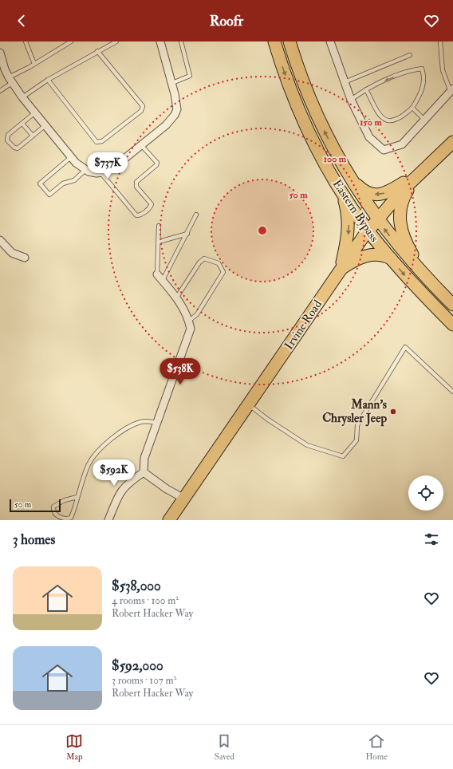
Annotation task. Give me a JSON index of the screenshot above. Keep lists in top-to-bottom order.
{
  "streets": {
    "main road": ["Eastern Bypass", "Irvine Road"]
  },
  "crossings": [
    ["Eastern Bypass", "Irvine Road"]
  ],
  "places": ["Mann's Chrysler Jeep"],
  "scale_bar": "50 m",
  "page": {
    "header": "Roofr",
    "price": ["$737K", "$538K", "$592K"],
    "scale": "50 m",
    "heading": "3 homes",
    "list": [
      {
        "name": "$538,000",
        "note": "4 rooms · 100 m² · Robert Hacker Way"
      },
      {
        "name": "$592,000",
        "note": "3 rooms · 107 m² · Robert Hacker Way"
      }
    ],
    "tabs": ["Map", "Saved", "Home"]
  },
  "rings": ["150 m", "100 m", "50 m"]
}
